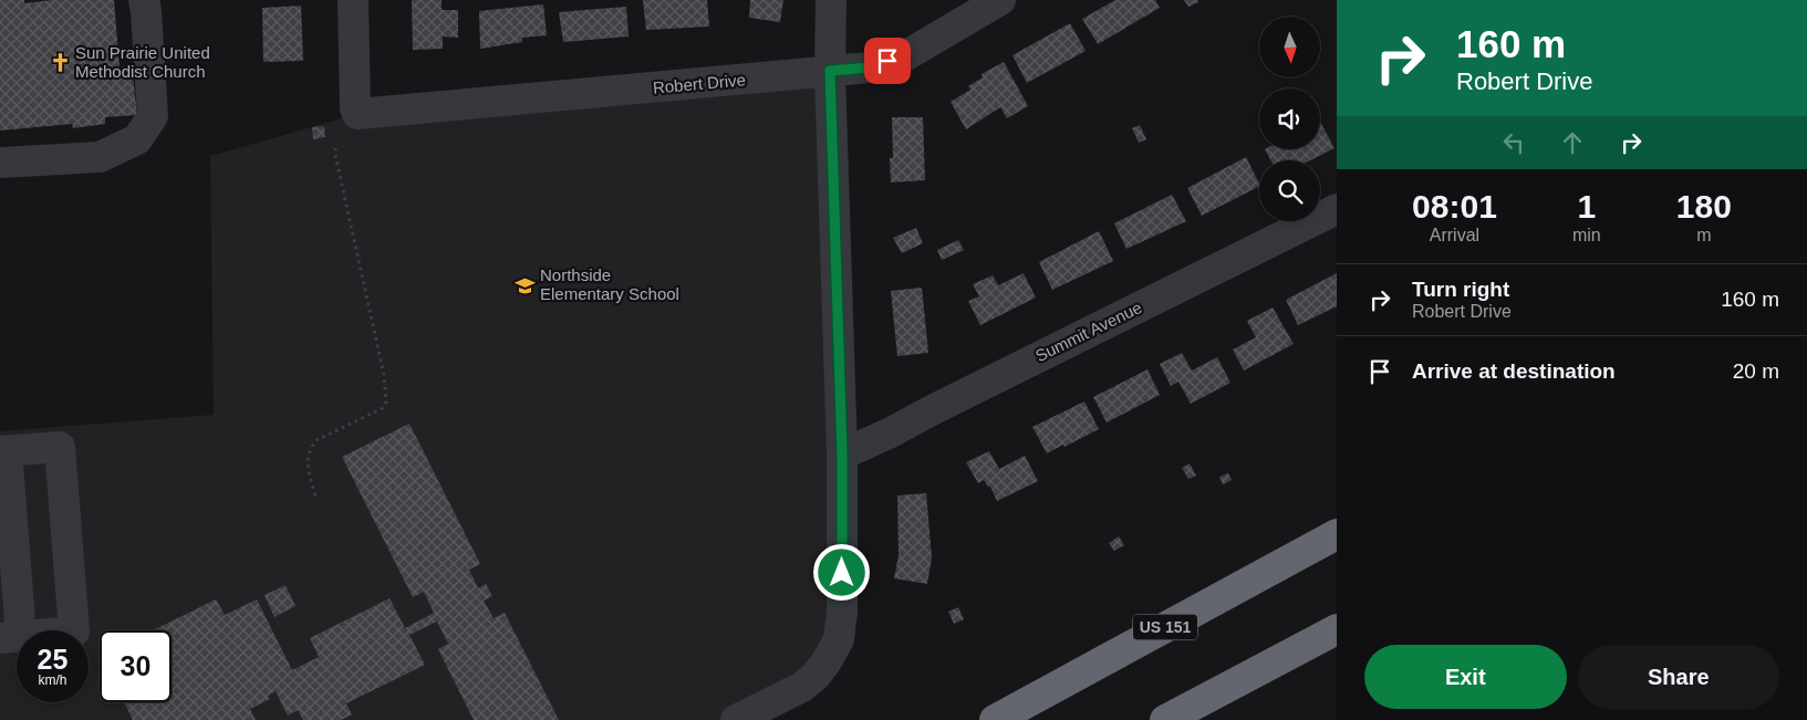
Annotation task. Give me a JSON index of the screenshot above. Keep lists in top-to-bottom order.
{
  "streets": {
    "highway": ["US 151"],
    "street": ["Robert Drive", "Summit Avenue"]
  },
  "places": {
    "church": ["Sun Prairie United Methodist Church"],
    "school or university": ["Northside Elementary School"]
  },
  "north": "bottom",
  "page": {
    "turn": ["160 m", "Robert Drive"],
    "eta": [
      "08:01",
      "Arrival",
      "1",
      "min",
      "180",
      "m"
    ],
    "list": [
      {
        "name": "Turn right",
        "note": "Robert Drive",
        "value": "160 m"
      },
      {
        "name": "Arrive at destination",
        "value": "20 m"
      }
    ],
    "speed": "25 km/h",
    "limit": "30",
    "buttons": ["Exit", "Share"]
  }
}
